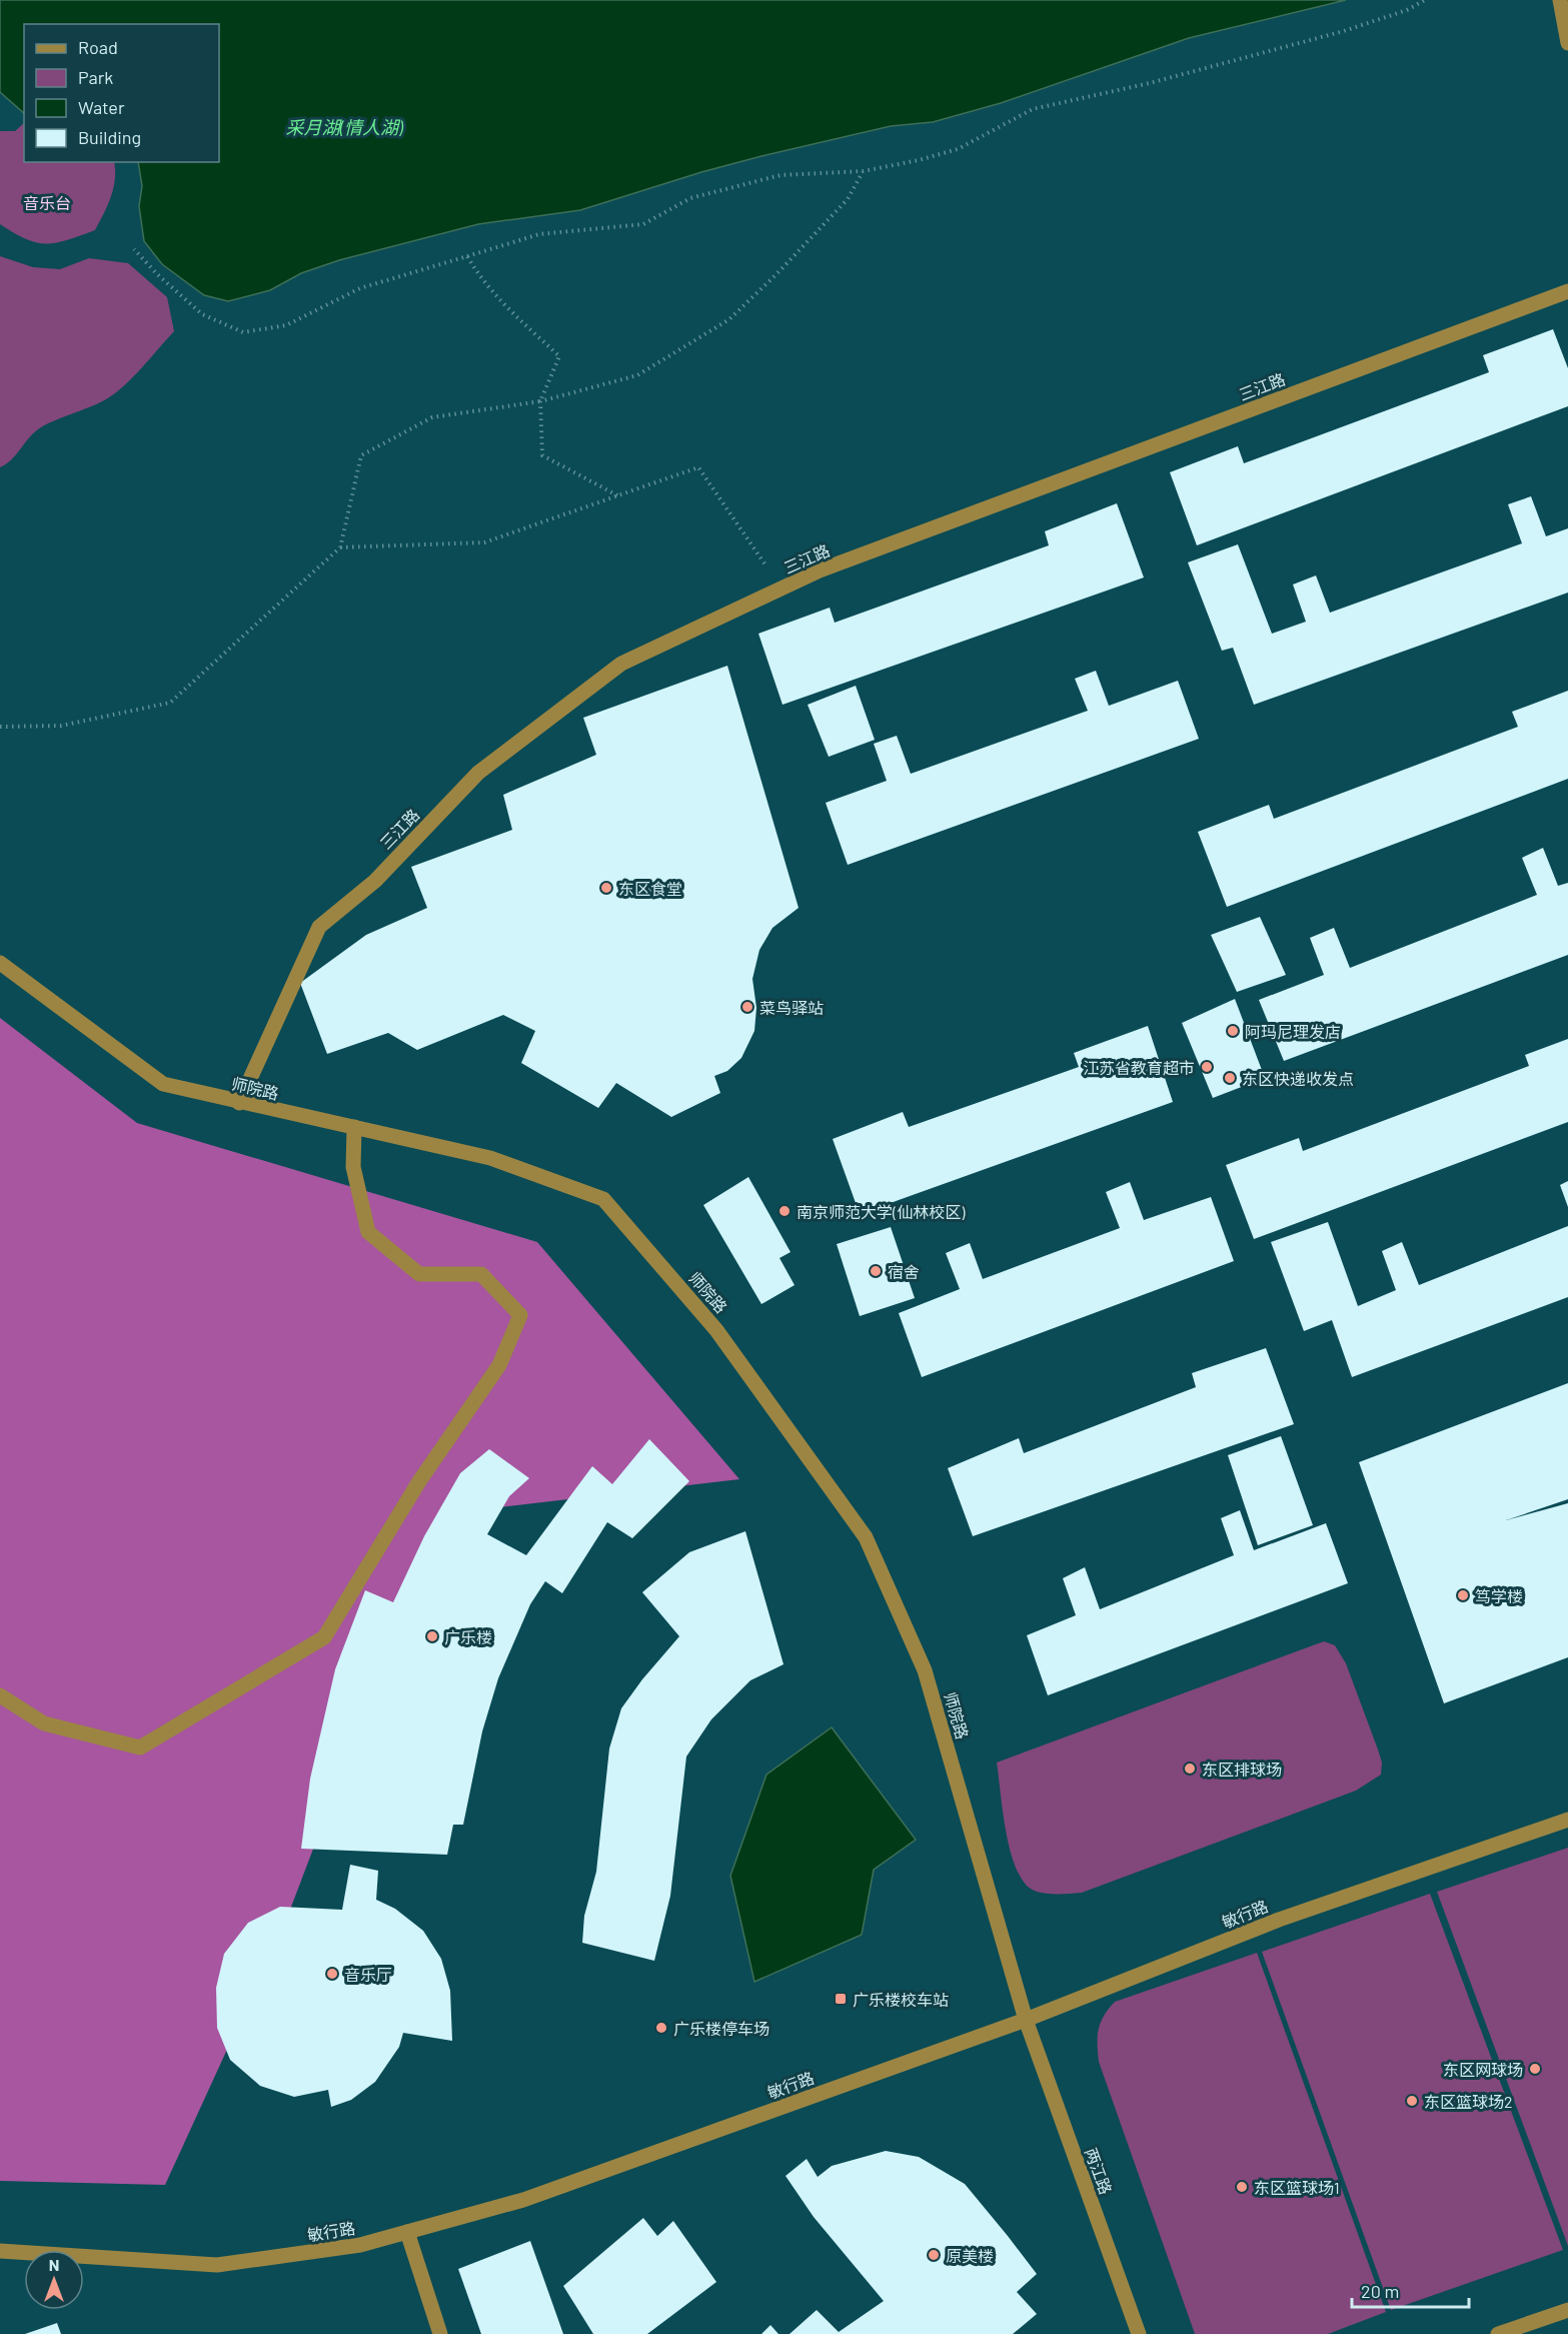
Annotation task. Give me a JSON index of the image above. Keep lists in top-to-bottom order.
{
  "streets": {
    "street": [
      "三江路",
      "师院路",
      "敏行路",
      "两江路"
    ]
  },
  "crossings": [
    ["三江路", "师院路"],
    ["师院路", "敏行路"],
    ["师院路", "两江路"],
    ["敏行路", "两江路"]
  ],
  "water": ["采月湖(情人湖)"],
  "parks": ["音乐台"],
  "places": {
    "other": [
      "东区食堂",
      "菜鸟驿站",
      "阿玛尼理发店",
      "江苏省教育超市",
      "东区快递收发点",
      "南京师范大学(仙林校区)",
      "宿舍",
      "笃学楼",
      "广乐楼",
      "东区排球场",
      "音乐厅",
      "广乐楼停车场",
      "东区网球场",
      "东区篮球场2",
      "东区篮球场1",
      "原美楼"
    ],
    "transit": ["广乐楼校车站"]
  },
  "legend": [
    "Road",
    "Park",
    "Water",
    "Building"
  ],
  "scale_bar": "20 m",
  "north": "top"
}
